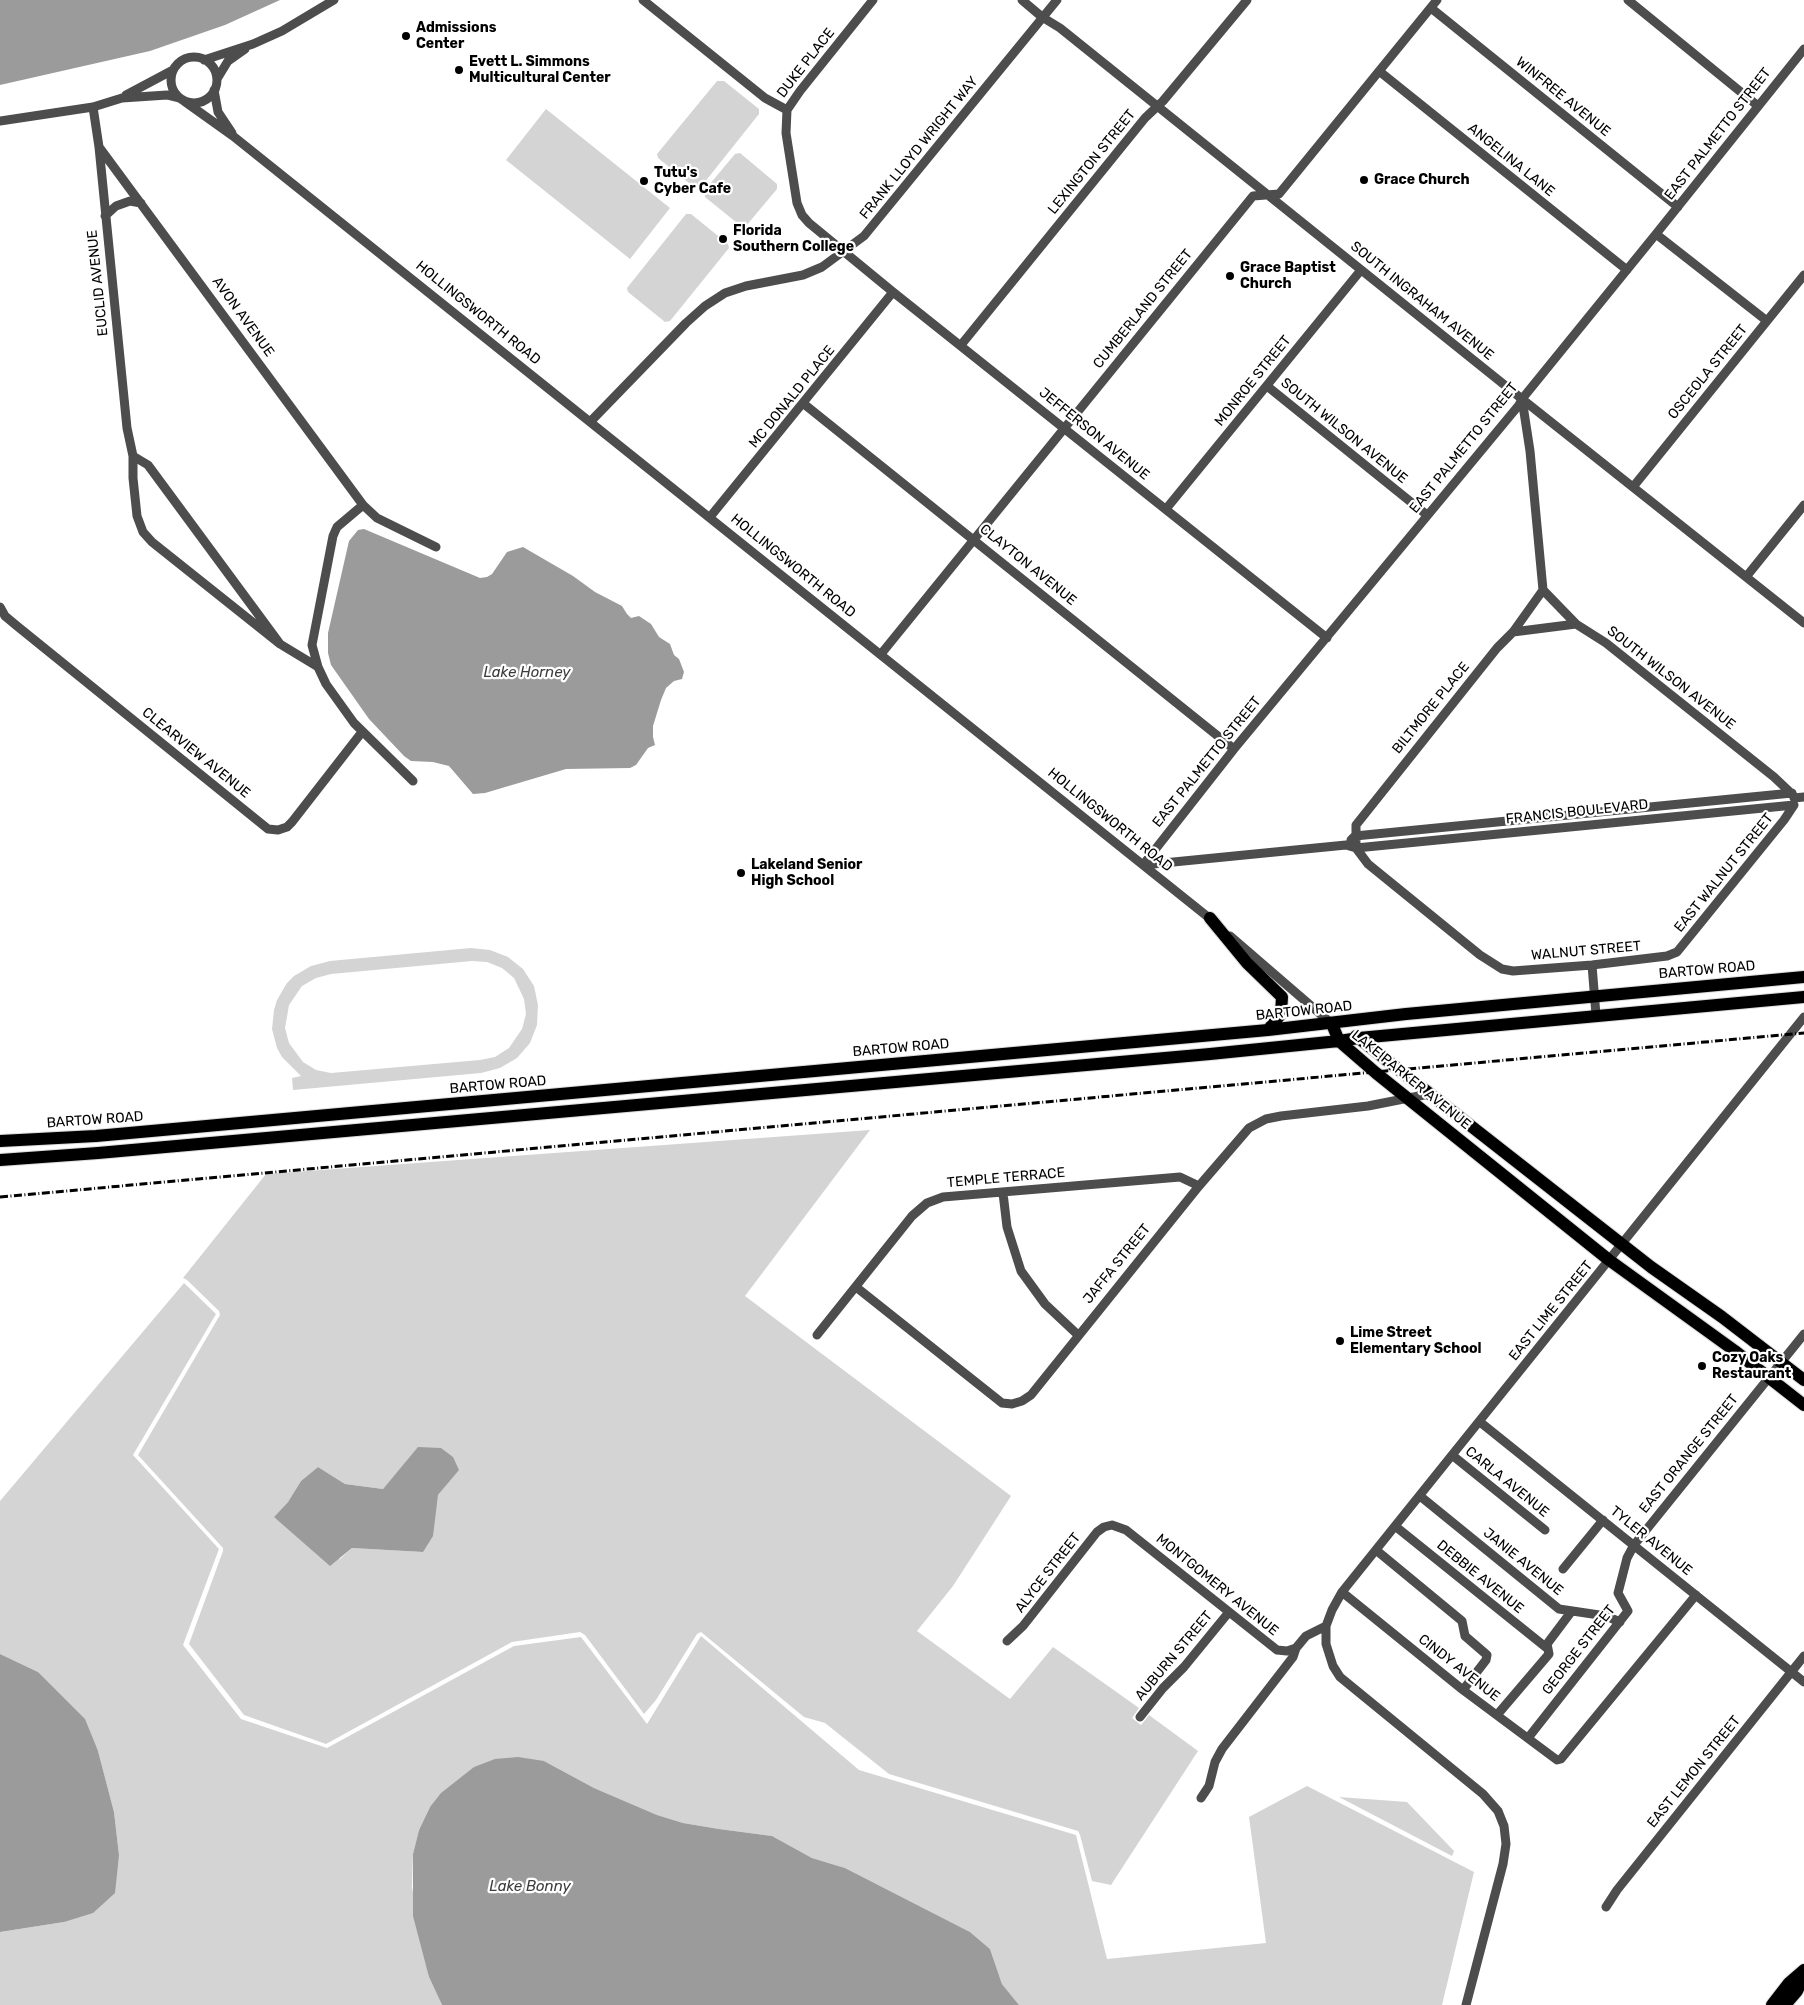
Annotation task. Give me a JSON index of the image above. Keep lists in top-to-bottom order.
{
  "streets": {
    "main road": ["BARTOW ROAD", "LAKE PARKER AVENUE"],
    "street": [
      "DUKE PLACE",
      "WINFREE AVENUE",
      "EAST PALMETTO STREET",
      "FRANK LLOYD WRIGHT WAY",
      "ANGELINA LANE",
      "LEXINGTON STREET",
      "EUCLID AVENUE",
      "SOUTH INGRAHAM AVENUE",
      "CUMBERLAND STREET",
      "HOLLINGSWORTH ROAD",
      "AVON AVENUE",
      "OSCEOLA STREET",
      "MONROE STREET",
      "MC DONALD PLACE",
      "SOUTH WILSON AVENUE",
      "JEFFERSON AVENUE",
      "CLAYTON AVENUE",
      "BILTMORE PLACE",
      "CLEARVIEW AVENUE",
      "FRANCIS BOULEVARD",
      "EAST WALNUT STREET",
      "WALNUT STREET",
      "TEMPLE TERRACE",
      "JAFFA STREET",
      "EAST LIME STREET",
      "EAST ORANGE STREET",
      "CARLA AVENUE",
      "TYLER AVENUE",
      "JANIE AVENUE",
      "ALYCE STREET",
      "DEBBIE AVENUE",
      "MONTGOMERY AVENUE",
      "GEORGE STREET",
      "AUBURN STREET",
      "CINDY AVENUE",
      "EAST LEMON STREET"
    ]
  },
  "crossings": [
    ["DUKE PLACE", "FRANK LLOYD WRIGHT WAY"],
    ["DUKE PLACE", "JEFFERSON AVENUE"],
    ["WINFREE AVENUE", "EAST PALMETTO STREET"],
    ["WINFREE AVENUE", "CUMBERLAND STREET"],
    ["EAST PALMETTO STREET", "ANGELINA LANE"],
    ["EAST PALMETTO STREET", "SOUTH INGRAHAM AVENUE"],
    ["EAST PALMETTO STREET", "HOLLINGSWORTH ROAD"],
    ["EAST PALMETTO STREET", "SOUTH WILSON AVENUE"],
    ["EAST PALMETTO STREET", "JEFFERSON AVENUE"],
    ["EAST PALMETTO STREET", "CLAYTON AVENUE"],
    ["EAST PALMETTO STREET", "FRANCIS BOULEVARD"],
    ["FRANK LLOYD WRIGHT WAY", "SOUTH INGRAHAM AVENUE"],
    ["FRANK LLOYD WRIGHT WAY", "HOLLINGSWORTH ROAD"],
    ["FRANK LLOYD WRIGHT WAY", "JEFFERSON AVENUE"],
    ["ANGELINA LANE", "CUMBERLAND STREET"],
    ["LEXINGTON STREET", "SOUTH INGRAHAM AVENUE"],
    ["LEXINGTON STREET", "JEFFERSON AVENUE"],
    ["EUCLID AVENUE", "AVON AVENUE"],
    ["SOUTH INGRAHAM AVENUE", "CUMBERLAND STREET"],
    ["SOUTH INGRAHAM AVENUE", "OSCEOLA STREET"],
    ["SOUTH INGRAHAM AVENUE", "MONROE STREET"],
    ["CUMBERLAND STREET", "HOLLINGSWORTH ROAD"],
    ["CUMBERLAND STREET", "JEFFERSON AVENUE"],
    ["CUMBERLAND STREET", "CLAYTON AVENUE"],
    ["HOLLINGSWORTH ROAD", "MC DONALD PLACE"],
    ["HOLLINGSWORTH ROAD", "FRANCIS BOULEVARD"],
    ["HOLLINGSWORTH ROAD", "BARTOW ROAD"],
    ["HOLLINGSWORTH ROAD", "LAKE PARKER AVENUE"],
    ["MONROE STREET", "SOUTH WILSON AVENUE"],
    ["MONROE STREET", "JEFFERSON AVENUE"],
    ["MC DONALD PLACE", "JEFFERSON AVENUE"],
    ["MC DONALD PLACE", "CLAYTON AVENUE"],
    ["SOUTH WILSON AVENUE", "FRANCIS BOULEVARD"],
    ["SOUTH WILSON AVENUE", "EAST WALNUT STREET"],
    ["BILTMORE PLACE", "FRANCIS BOULEVARD"],
    ["FRANCIS BOULEVARD", "EAST WALNUT STREET"],
    ["FRANCIS BOULEVARD", "WALNUT STREET"],
    ["EAST WALNUT STREET", "WALNUT STREET"],
    ["BARTOW ROAD", "LAKE PARKER AVENUE"],
    ["LAKE PARKER AVENUE", "JAFFA STREET"],
    ["LAKE PARKER AVENUE", "EAST LIME STREET"],
    ["LAKE PARKER AVENUE", "EAST ORANGE STREET"],
    ["TEMPLE TERRACE", "JAFFA STREET"],
    ["EAST LIME STREET", "CARLA AVENUE"],
    ["EAST LIME STREET", "TYLER AVENUE"],
    ["EAST LIME STREET", "JANIE AVENUE"],
    ["EAST LIME STREET", "DEBBIE AVENUE"],
    ["EAST LIME STREET", "CINDY AVENUE"],
    ["EAST ORANGE STREET", "TYLER AVENUE"],
    ["EAST ORANGE STREET", "GEORGE STREET"],
    ["TYLER AVENUE", "GEORGE STREET"],
    ["TYLER AVENUE", "CINDY AVENUE"],
    ["TYLER AVENUE", "EAST LEMON STREET"],
    ["JANIE AVENUE", "GEORGE STREET"],
    ["ALYCE STREET", "MONTGOMERY AVENUE"],
    ["MONTGOMERY AVENUE", "AUBURN STREET"],
    ["GEORGE STREET", "CINDY AVENUE"]
  ],
  "water": ["Lake Horney", "Lake Bonny"],
  "places": [
    "Admissions Center",
    "Evett L. Simmons Multicultural Center",
    "Grace Church",
    "Tutu's Cyber Cafe",
    "Florida Southern College",
    "Grace Baptist Church",
    "Lakeland Senior High School",
    "Lime Street Elementary School",
    "Cozy Oaks Restaurant"
  ]
}
